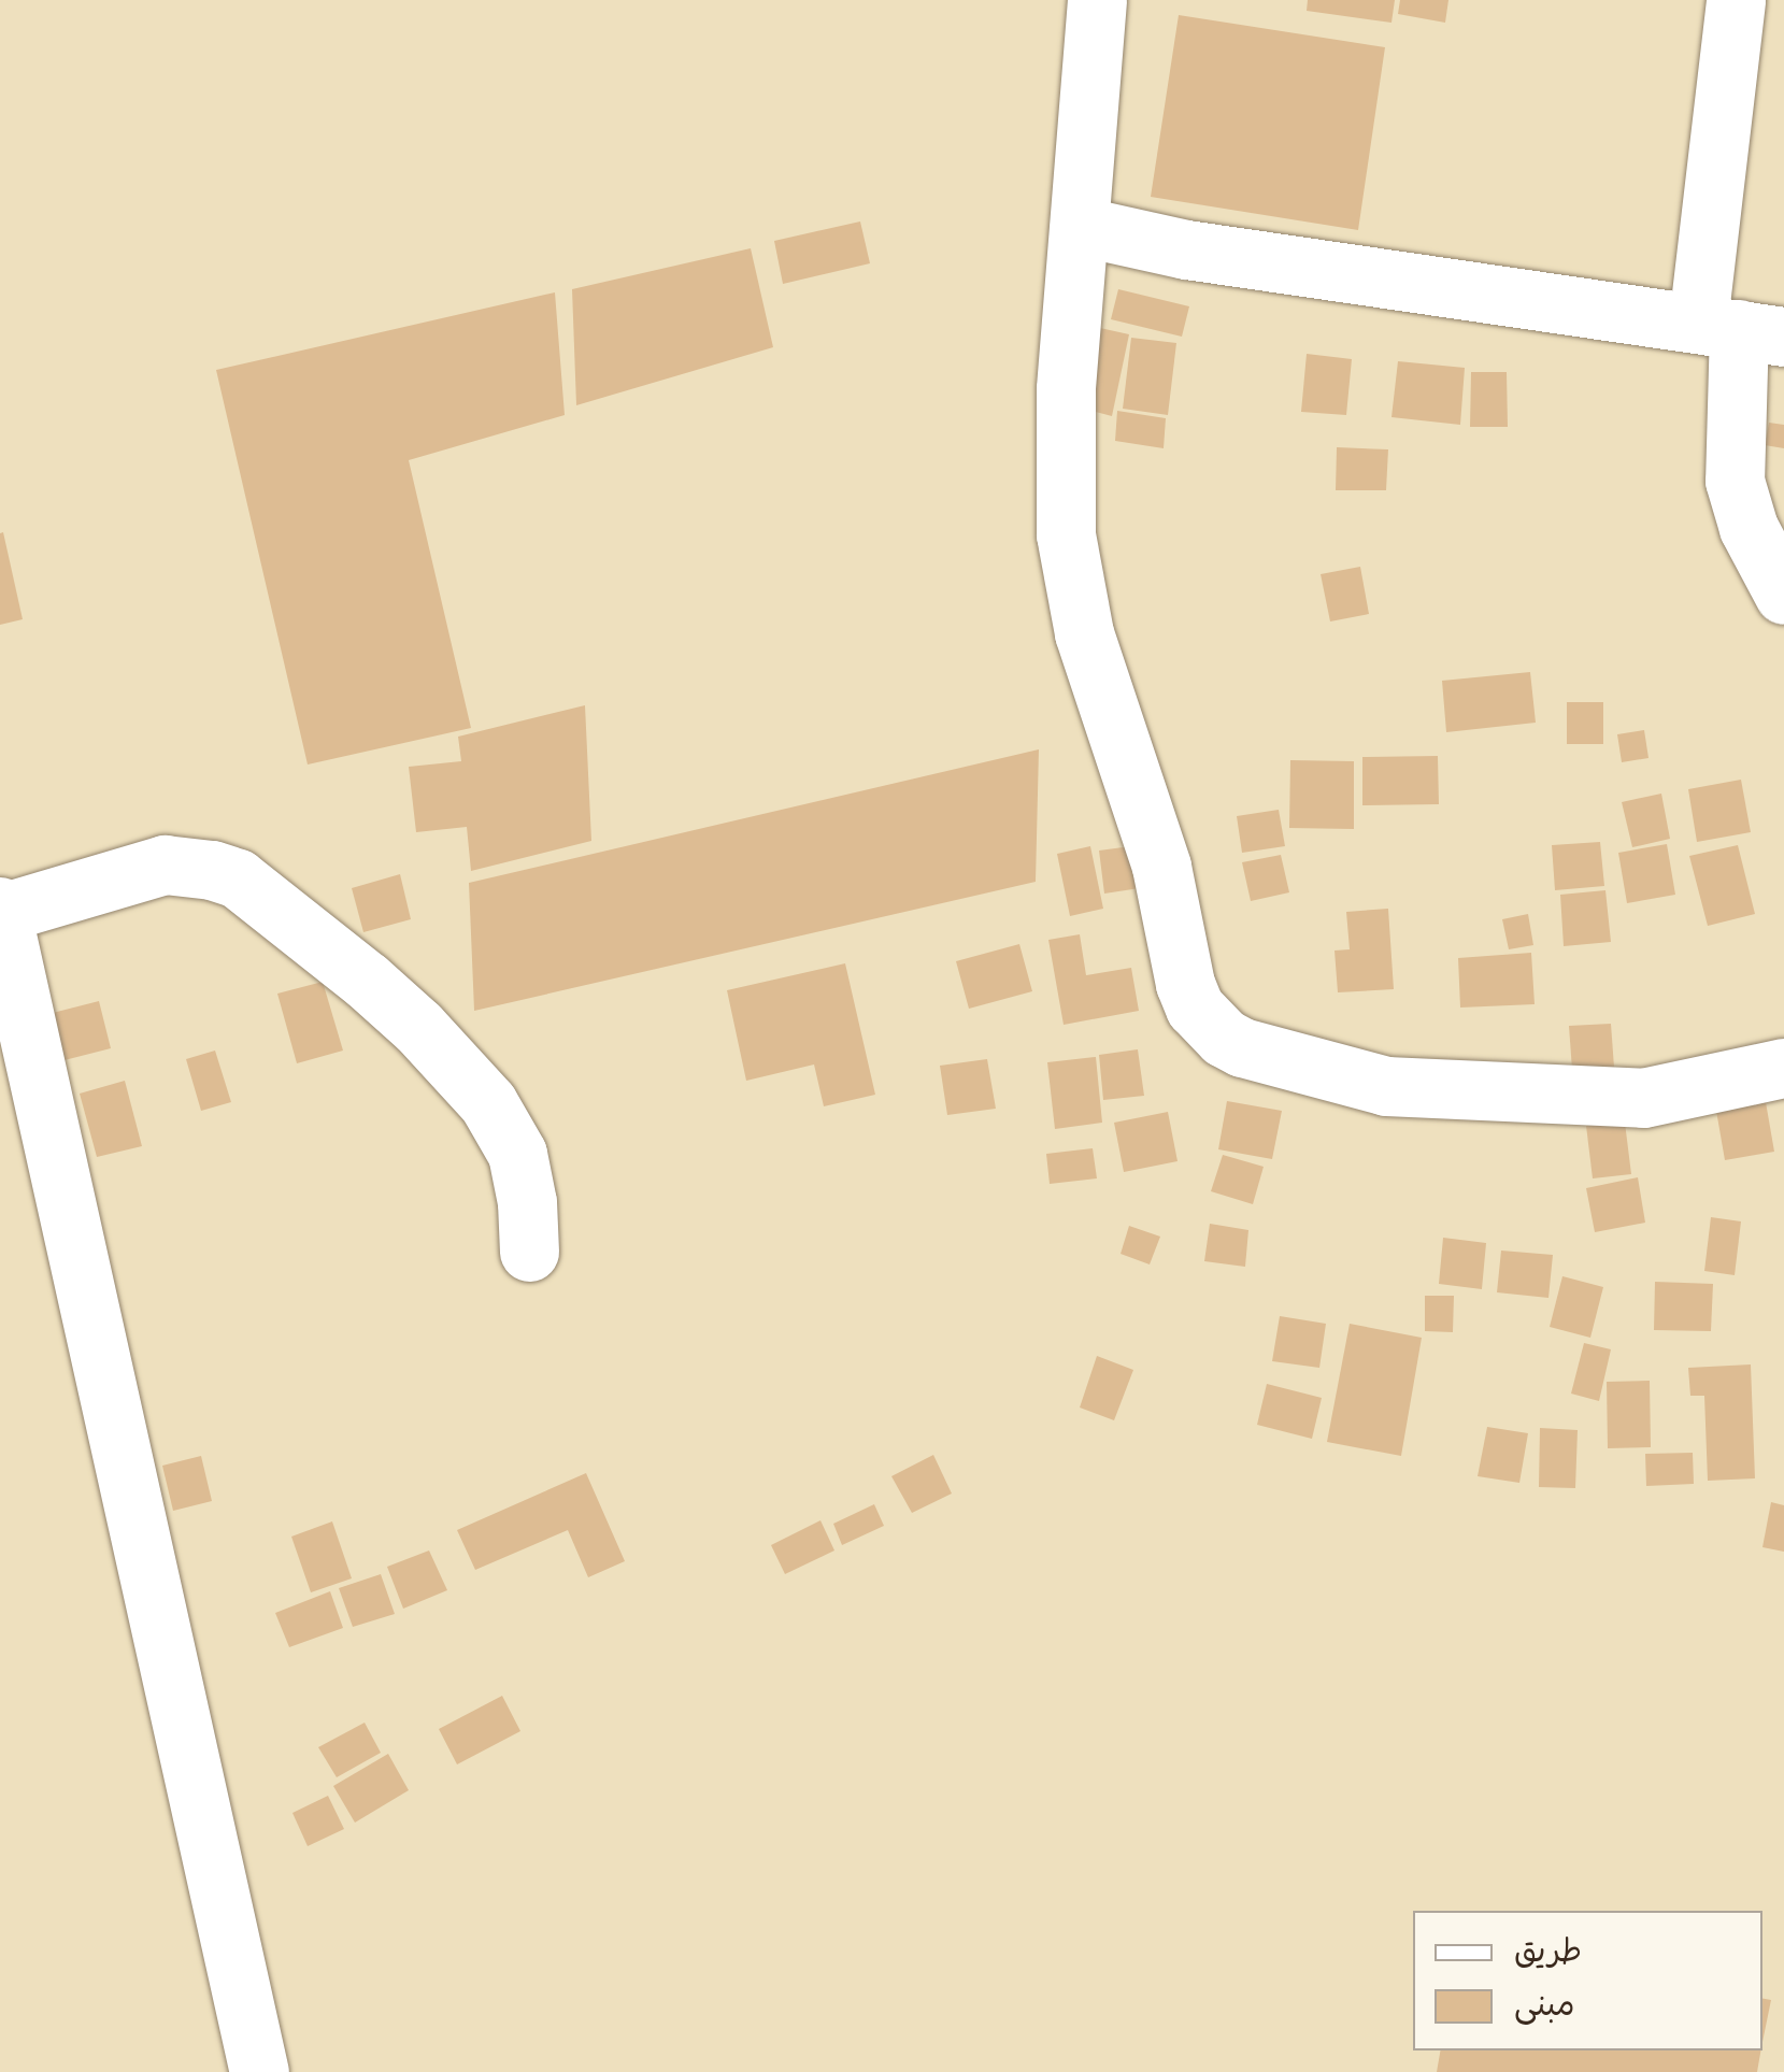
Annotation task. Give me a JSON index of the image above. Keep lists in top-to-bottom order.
{
  "legend": ["طريق", "مبنى"]
}
